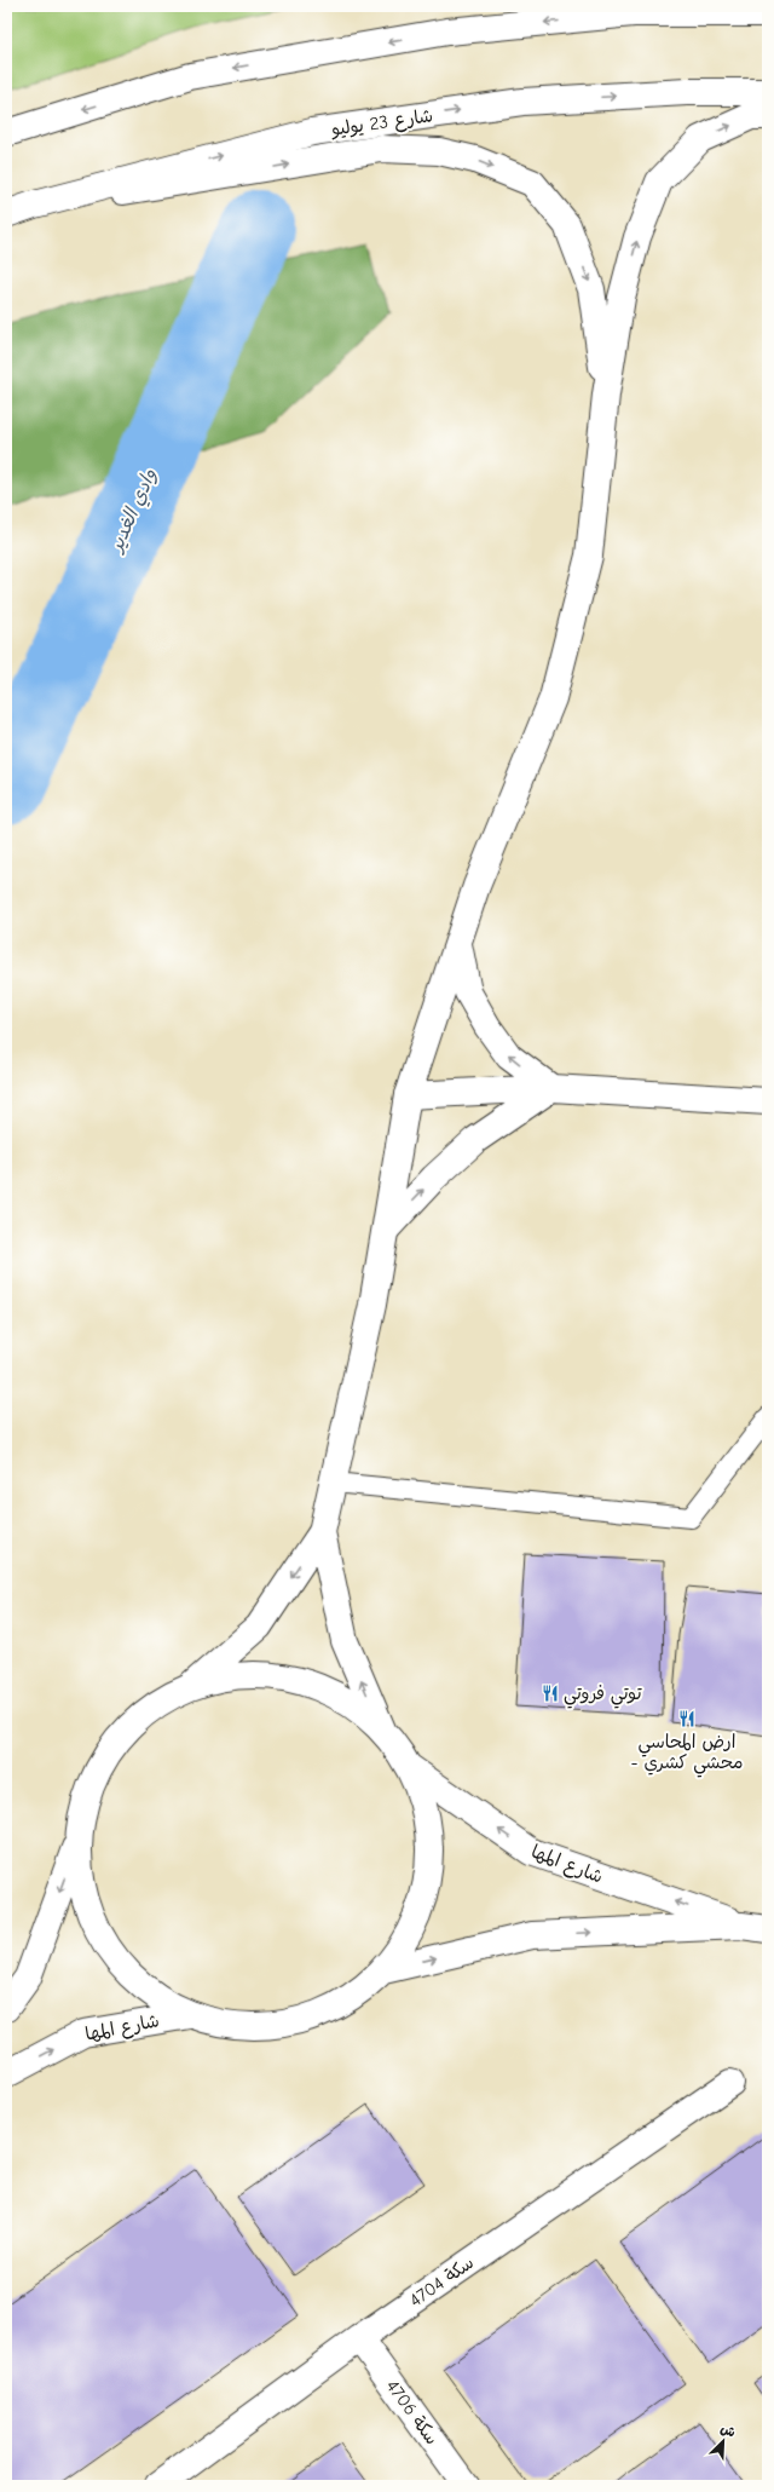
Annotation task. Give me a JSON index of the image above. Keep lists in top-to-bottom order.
{
  "streets": {
    "street": [
      "شارع 23 يوليو",
      "شارع المها",
      "سكة 4704",
      "4706 سكة"
    ]
  },
  "crossings": [
    ["سكة 4704", "4706 سكة"]
  ],
  "water": ["وادي الغدير"],
  "places": {
    "restaurant": ["توتي فروتي", "ارض المحاسي - محشي كشري"]
  },
  "north": "top right"
}
